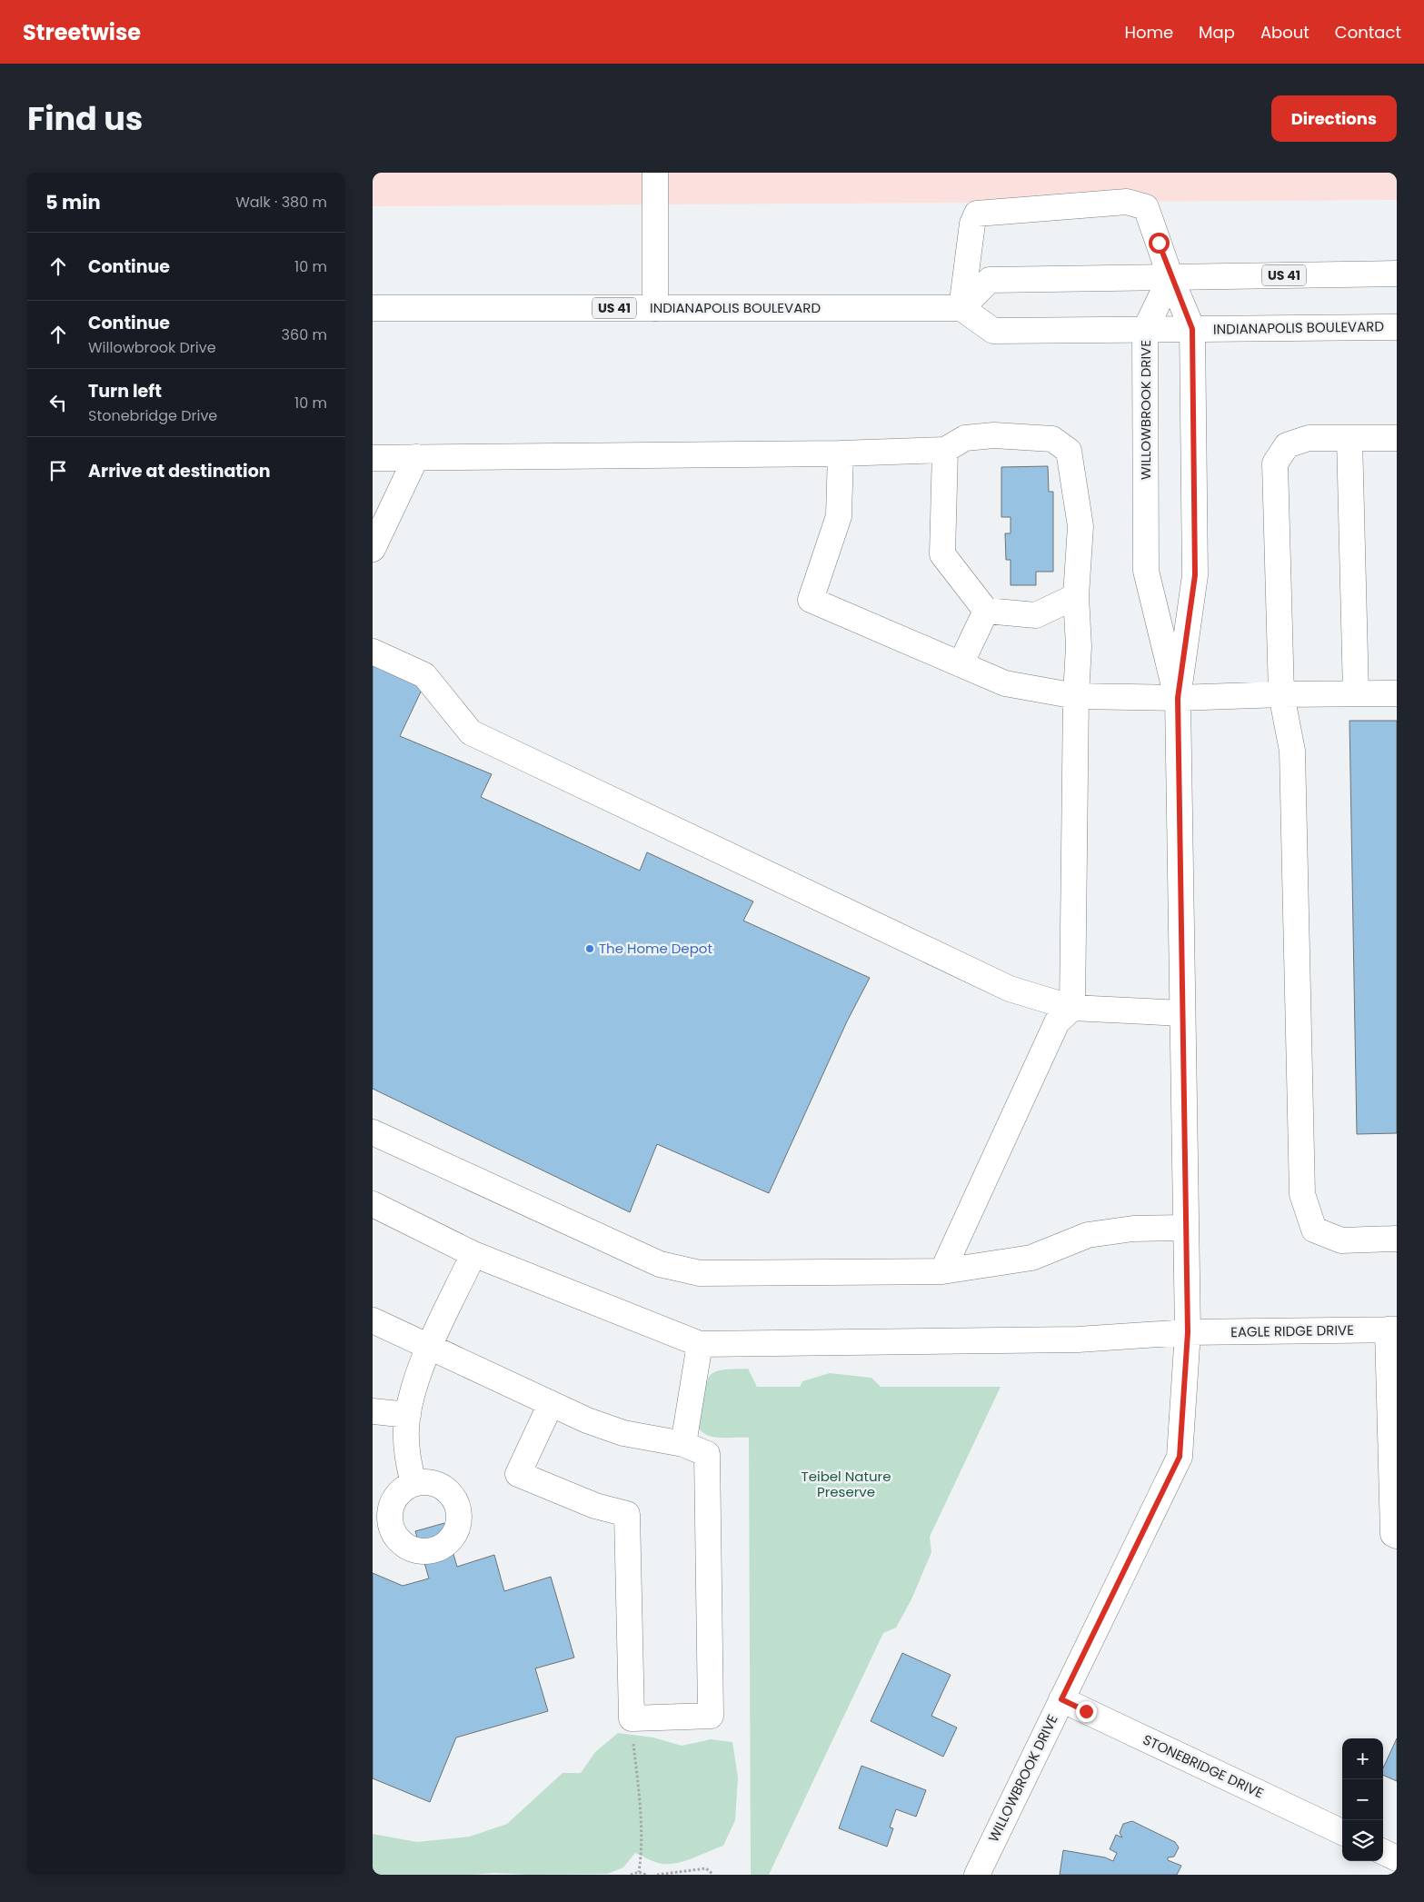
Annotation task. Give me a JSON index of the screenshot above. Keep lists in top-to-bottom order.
{
  "streets": {
    "main road": [
      "US 41",
      "INDIANAPOLIS BOULEVARD",
      "WILLOWBROOK DRIVE",
      "EAGLE RIDGE DRIVE",
      "STONEBRIDGE DRIVE"
    ]
  },
  "crossings": [
    ["US 41", "INDIANAPOLIS BOULEVARD"],
    ["US 41", "WILLOWBROOK DRIVE"],
    ["INDIANAPOLIS BOULEVARD", "WILLOWBROOK DRIVE"],
    ["WILLOWBROOK DRIVE", "EAGLE RIDGE DRIVE"],
    ["WILLOWBROOK DRIVE", "STONEBRIDGE DRIVE"]
  ],
  "parks": ["Teibel Nature Preserve"],
  "places": ["The Home Depot"],
  "page": {
    "header": "Streetwise",
    "nav": [
      "Home",
      "Map",
      "About",
      "Contact"
    ],
    "title": "Find us",
    "buttons": "Directions",
    "heading": ["5 min", "Walk · 380 m"],
    "list": [
      ["Continue", "10 m"],
      ["Continue", "Willowbrook Drive", "360 m"],
      ["Turn left", "Stonebridge Drive", "10 m"],
      "Arrive at destination"
    ],
    "map_buttons": ["+", "−"]
  }
}
